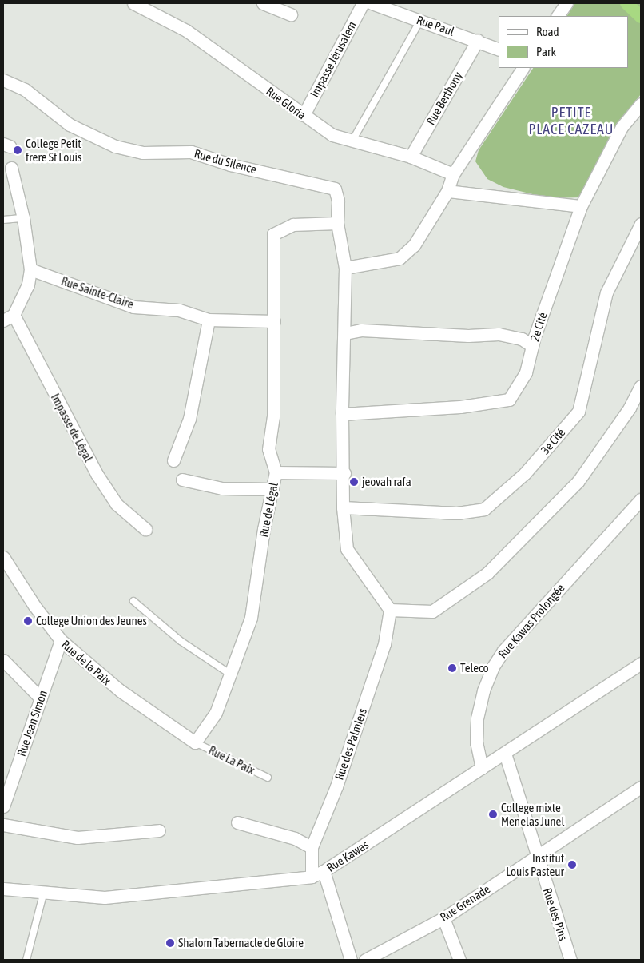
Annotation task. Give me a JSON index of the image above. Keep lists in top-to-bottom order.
{
  "streets": {
    "street": [
      "Rue Paul",
      "Impasse Jérusalem",
      "Rue Berthony",
      "Rue Gloria",
      "Rue du Silence",
      "Rue Sainte-Claire",
      "2e Cité",
      "Impasse de Légal",
      "3e Cité",
      "Rue de Légal",
      "Rue Kawas Prolongée",
      "Rue de la Paix",
      "Rue Jean Simon",
      "Rue des Palmiers",
      "Rue Kawas",
      "Rue Grenade",
      "Rue des Pins"
    ],
    "lane": ["Rue La Paix"]
  },
  "crossings": [
    ["Rue Paul", "Rue Berthony"],
    ["Impasse Jérusalem", "Rue Gloria"],
    ["Rue Berthony", "Rue Gloria"],
    ["Rue du Silence", "Rue de Légal"],
    ["Rue Sainte-Claire", "Rue de Légal"],
    ["Rue de Légal", "Rue de la Paix"],
    ["Rue de Légal", "Rue La Paix"],
    ["Rue Kawas Prolongée", "Rue Kawas"],
    ["Rue de la Paix", "Rue Jean Simon"],
    ["Rue de la Paix", "Rue La Paix"],
    ["Rue des Palmiers", "Rue Kawas"],
    ["Rue Kawas", "Rue des Pins"],
    ["Rue Grenade", "Rue des Pins"]
  ],
  "districts": ["PETITE PLACE CAZEAU"],
  "places": [
    "College Petit frere St Louis",
    "jeovah rafa",
    "College Union des Jeunes",
    "Teleco",
    "College mixte Menelas Junel",
    "Institut Louis Pasteur",
    "Shalom Tabernacle de Gloire"
  ],
  "legend": ["Road", "Park"]
}
